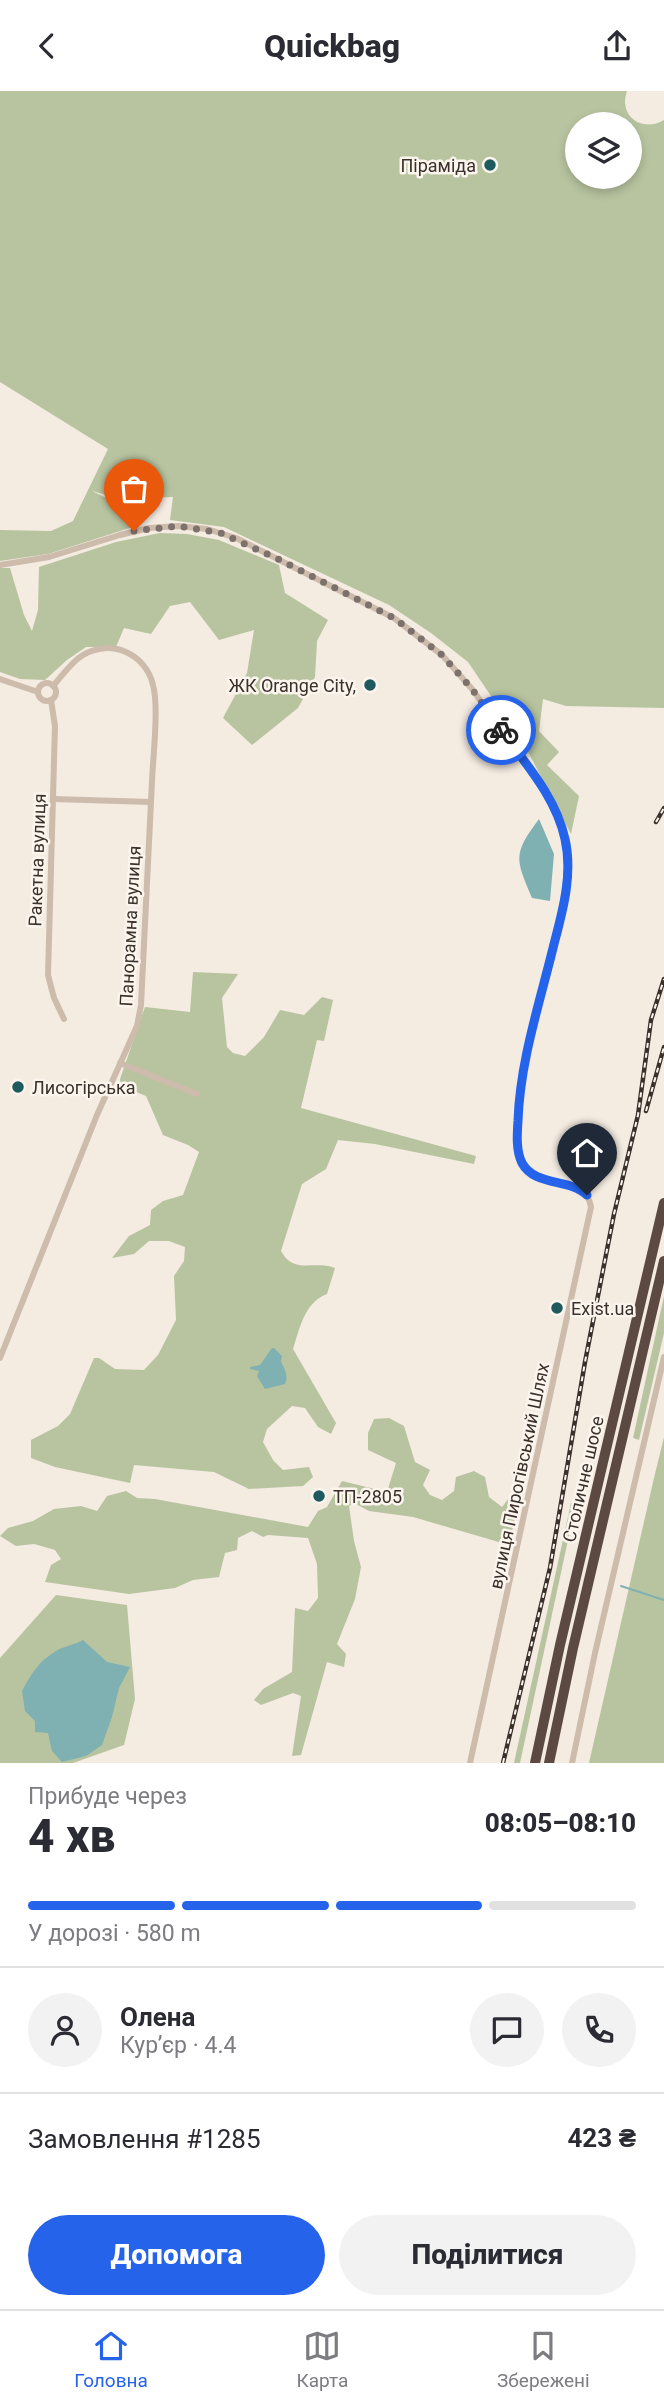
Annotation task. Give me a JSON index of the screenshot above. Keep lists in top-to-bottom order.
{
  "streets": {
    "highway": ["Столичне шосе"],
    "street": ["Ракетна вулиця", "Панорамна вулиця", "вулиця Пирогівський Шлях"]
  },
  "crossings": [
    ["Ракетна вулиця", "Панорамна вулиця"]
  ],
  "places": [
    "Піраміда",
    "ЖК Orange City,",
    "Лисогірська",
    "Exist.ua",
    "ТП-2805"
  ],
  "page": {
    "header": "Quickbag",
    "heading": ["4 хв", "Прибуде через", "08:05–08:10"],
    "panel": [
      "Олена",
      "Кур’єр · 4.4",
      "Замовлення #1285",
      "423 ₴"
    ],
    "bar": "У дорозі · 580 m",
    "buttons": ["Допомога", "Поділитися"],
    "tabs": ["Головна", "Карта", "Збережені"]
  }
}
